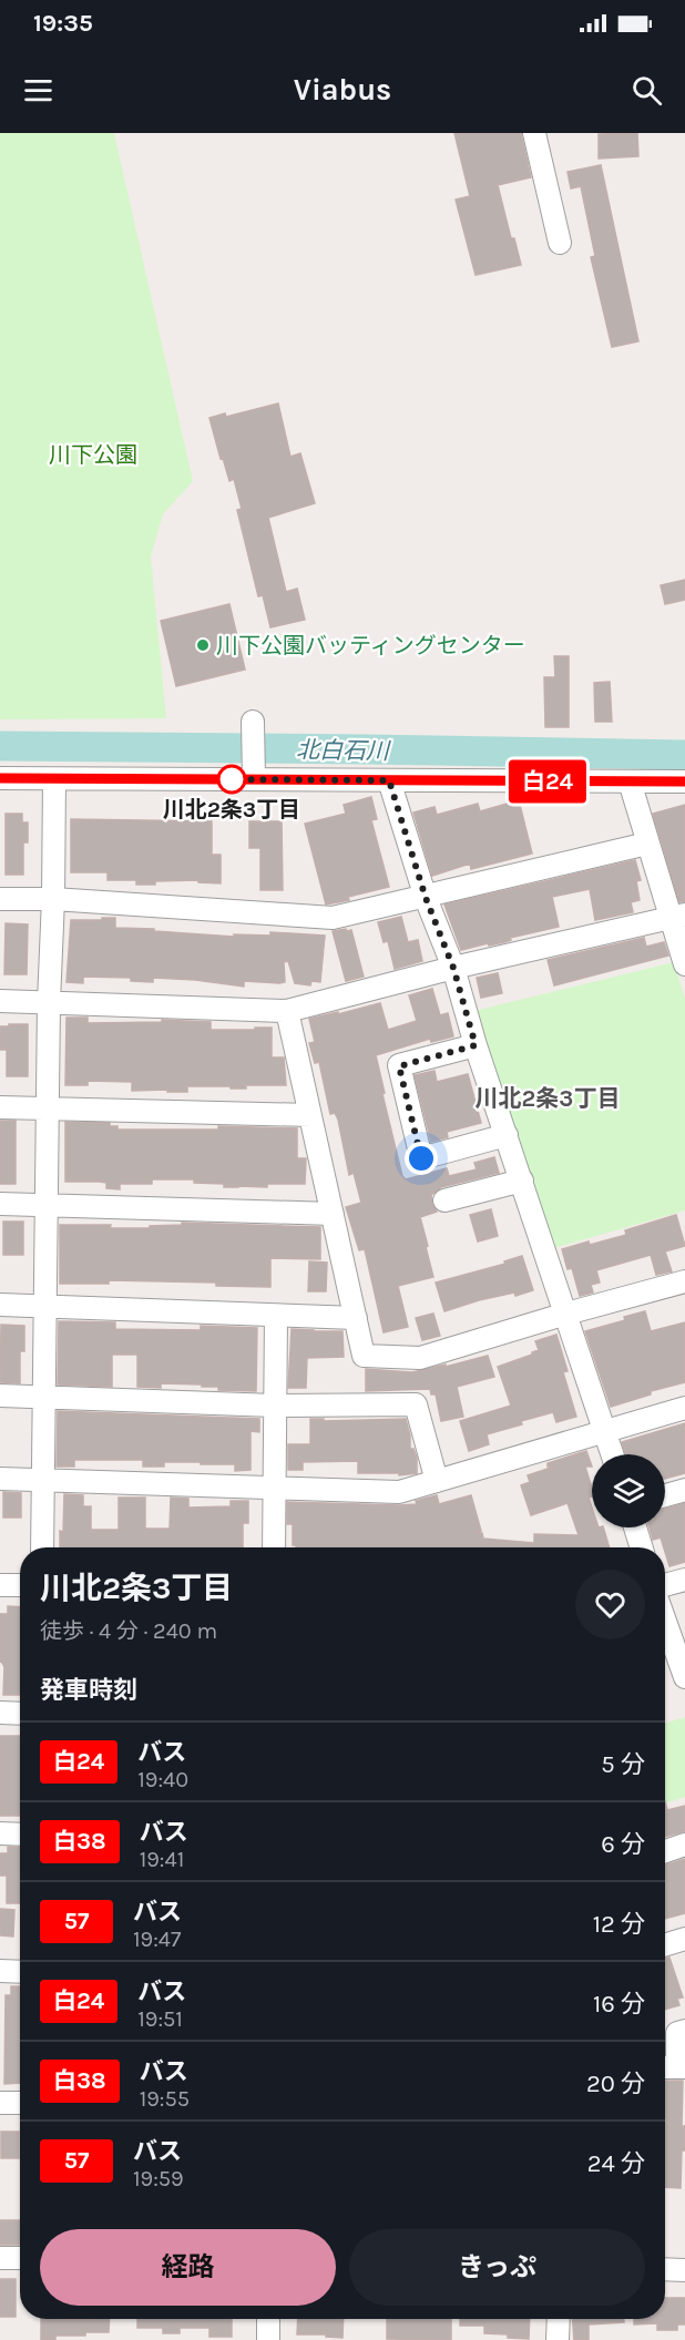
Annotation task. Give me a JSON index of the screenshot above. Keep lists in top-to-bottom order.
{
  "districts": ["川北2条3丁目"],
  "water": ["北白石川"],
  "parks": ["川下公園"],
  "places": ["川下公園バッティングセンター", "川北2条3丁目"],
  "lines": ["bus line 白24"],
  "page": {
    "status": "19:35",
    "header": "Viabus",
    "on_map": "白24",
    "heading": [
      ["川北2条3丁目", "徒歩 · 4 分 · 240 m"],
      "発車時刻"
    ],
    "list": [
      {
        "mark": "白24",
        "name": "バス",
        "note": "19:40",
        "value": "5 分"
      },
      {
        "mark": "白38",
        "name": "バス",
        "note": "19:41",
        "value": "6 分"
      },
      {
        "mark": "57",
        "name": "バス",
        "note": "19:47",
        "value": "12 分"
      },
      {
        "mark": "白24",
        "name": "バス",
        "note": "19:51",
        "value": "16 分"
      },
      {
        "mark": "白38",
        "name": "バス",
        "note": "19:55",
        "value": "20 分"
      },
      {
        "mark": "57",
        "name": "バス",
        "note": "19:59",
        "value": "24 分"
      }
    ],
    "buttons": ["経路", "きっぷ"]
  }
}
